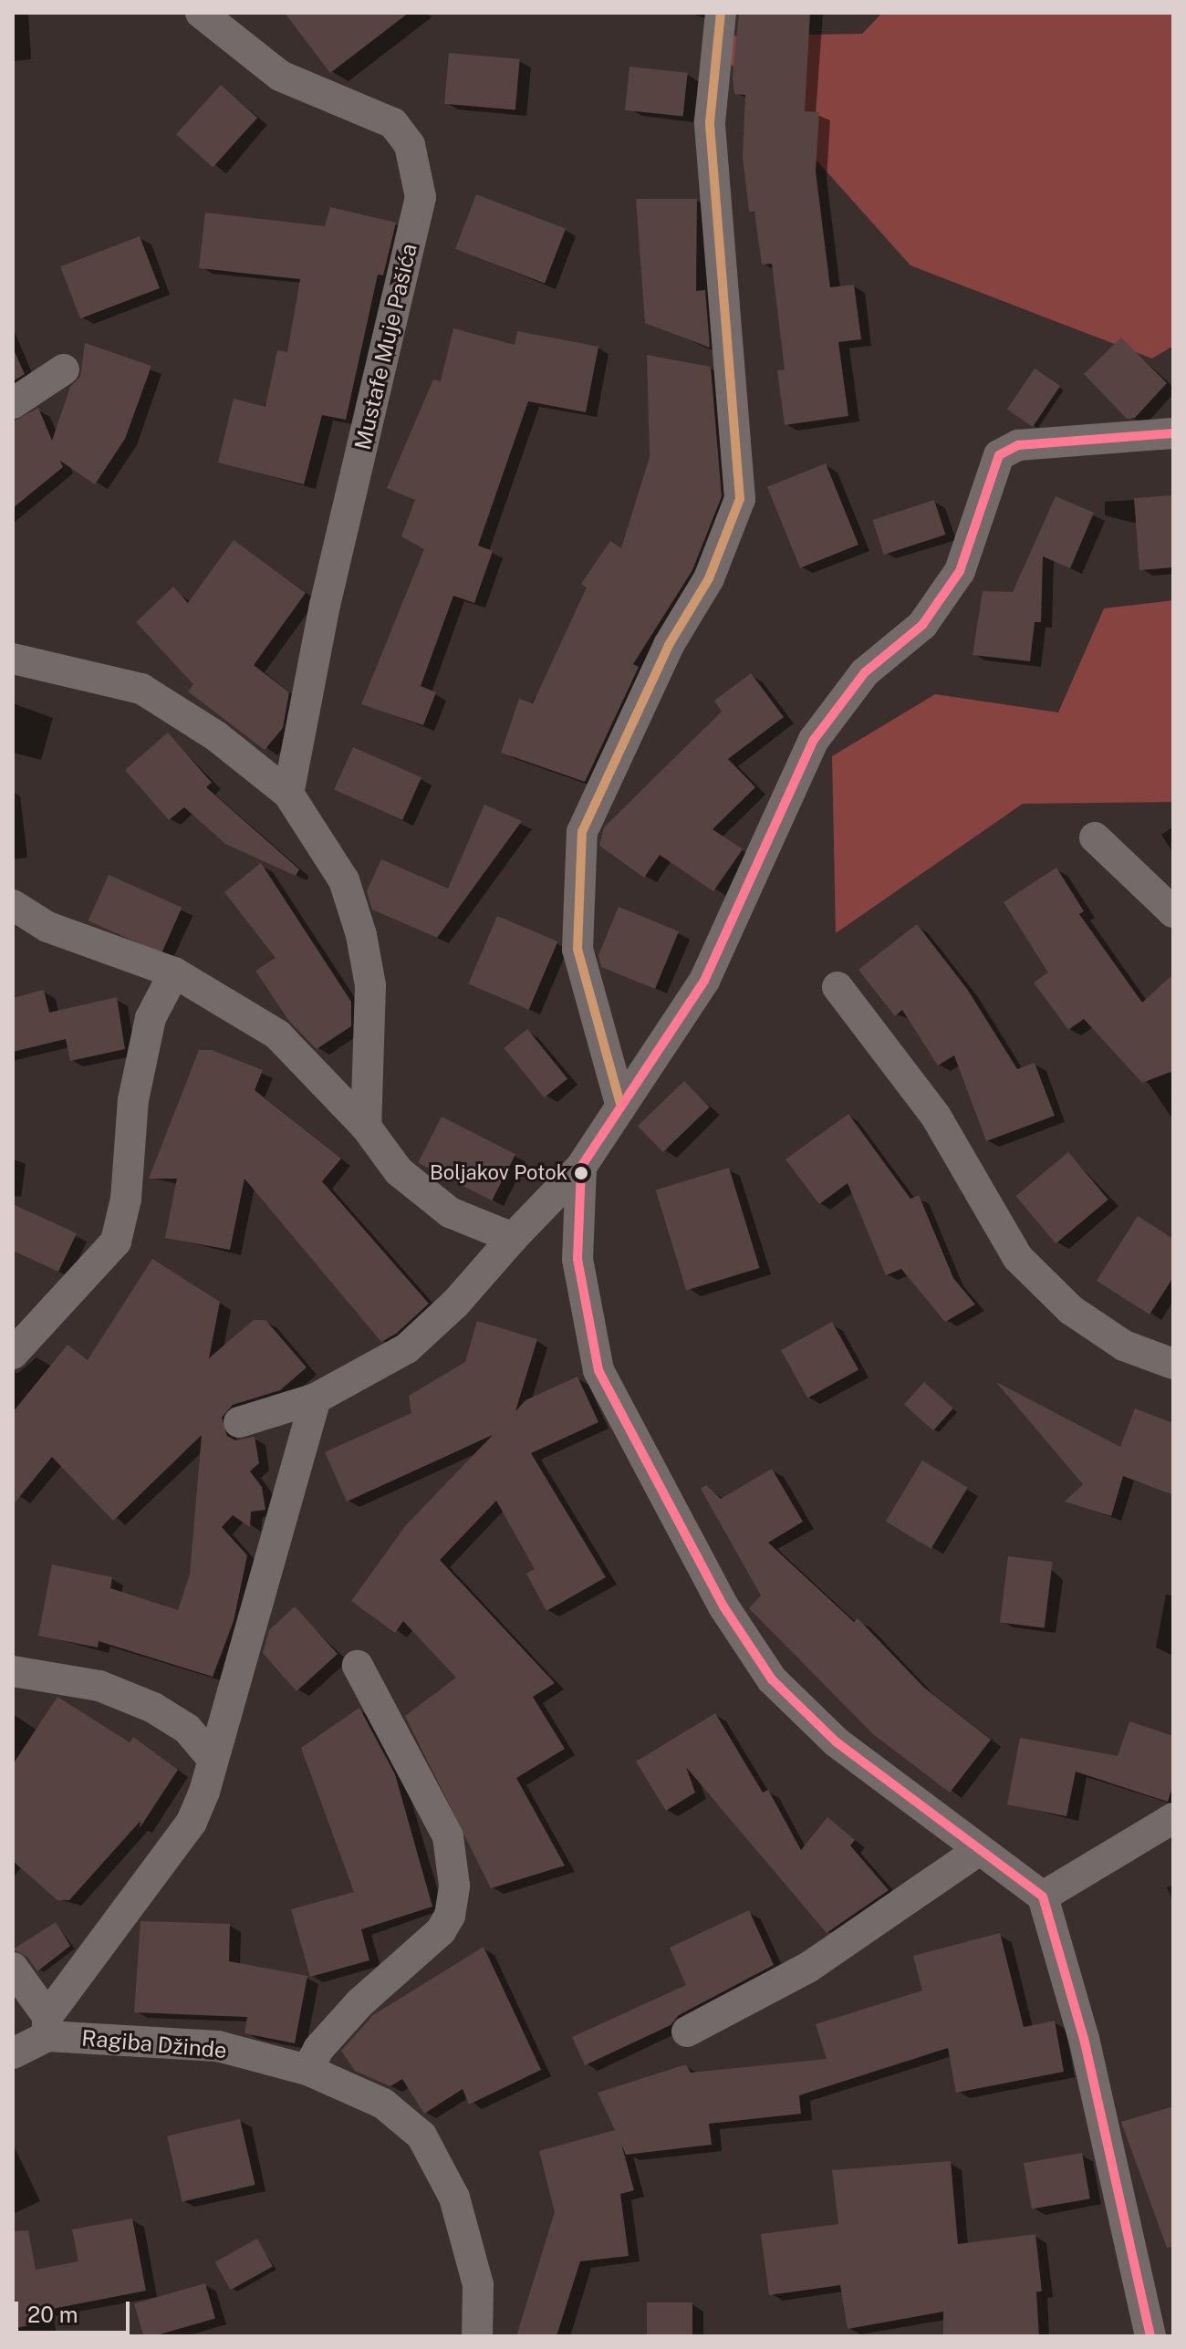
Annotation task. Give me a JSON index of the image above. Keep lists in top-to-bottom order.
{
  "streets": {
    "street": ["Mustafe Muje Pašića", "Ragiba Džinde"]
  },
  "places": ["Boljakov Potok"],
  "scale_bar": "20 m"
}
